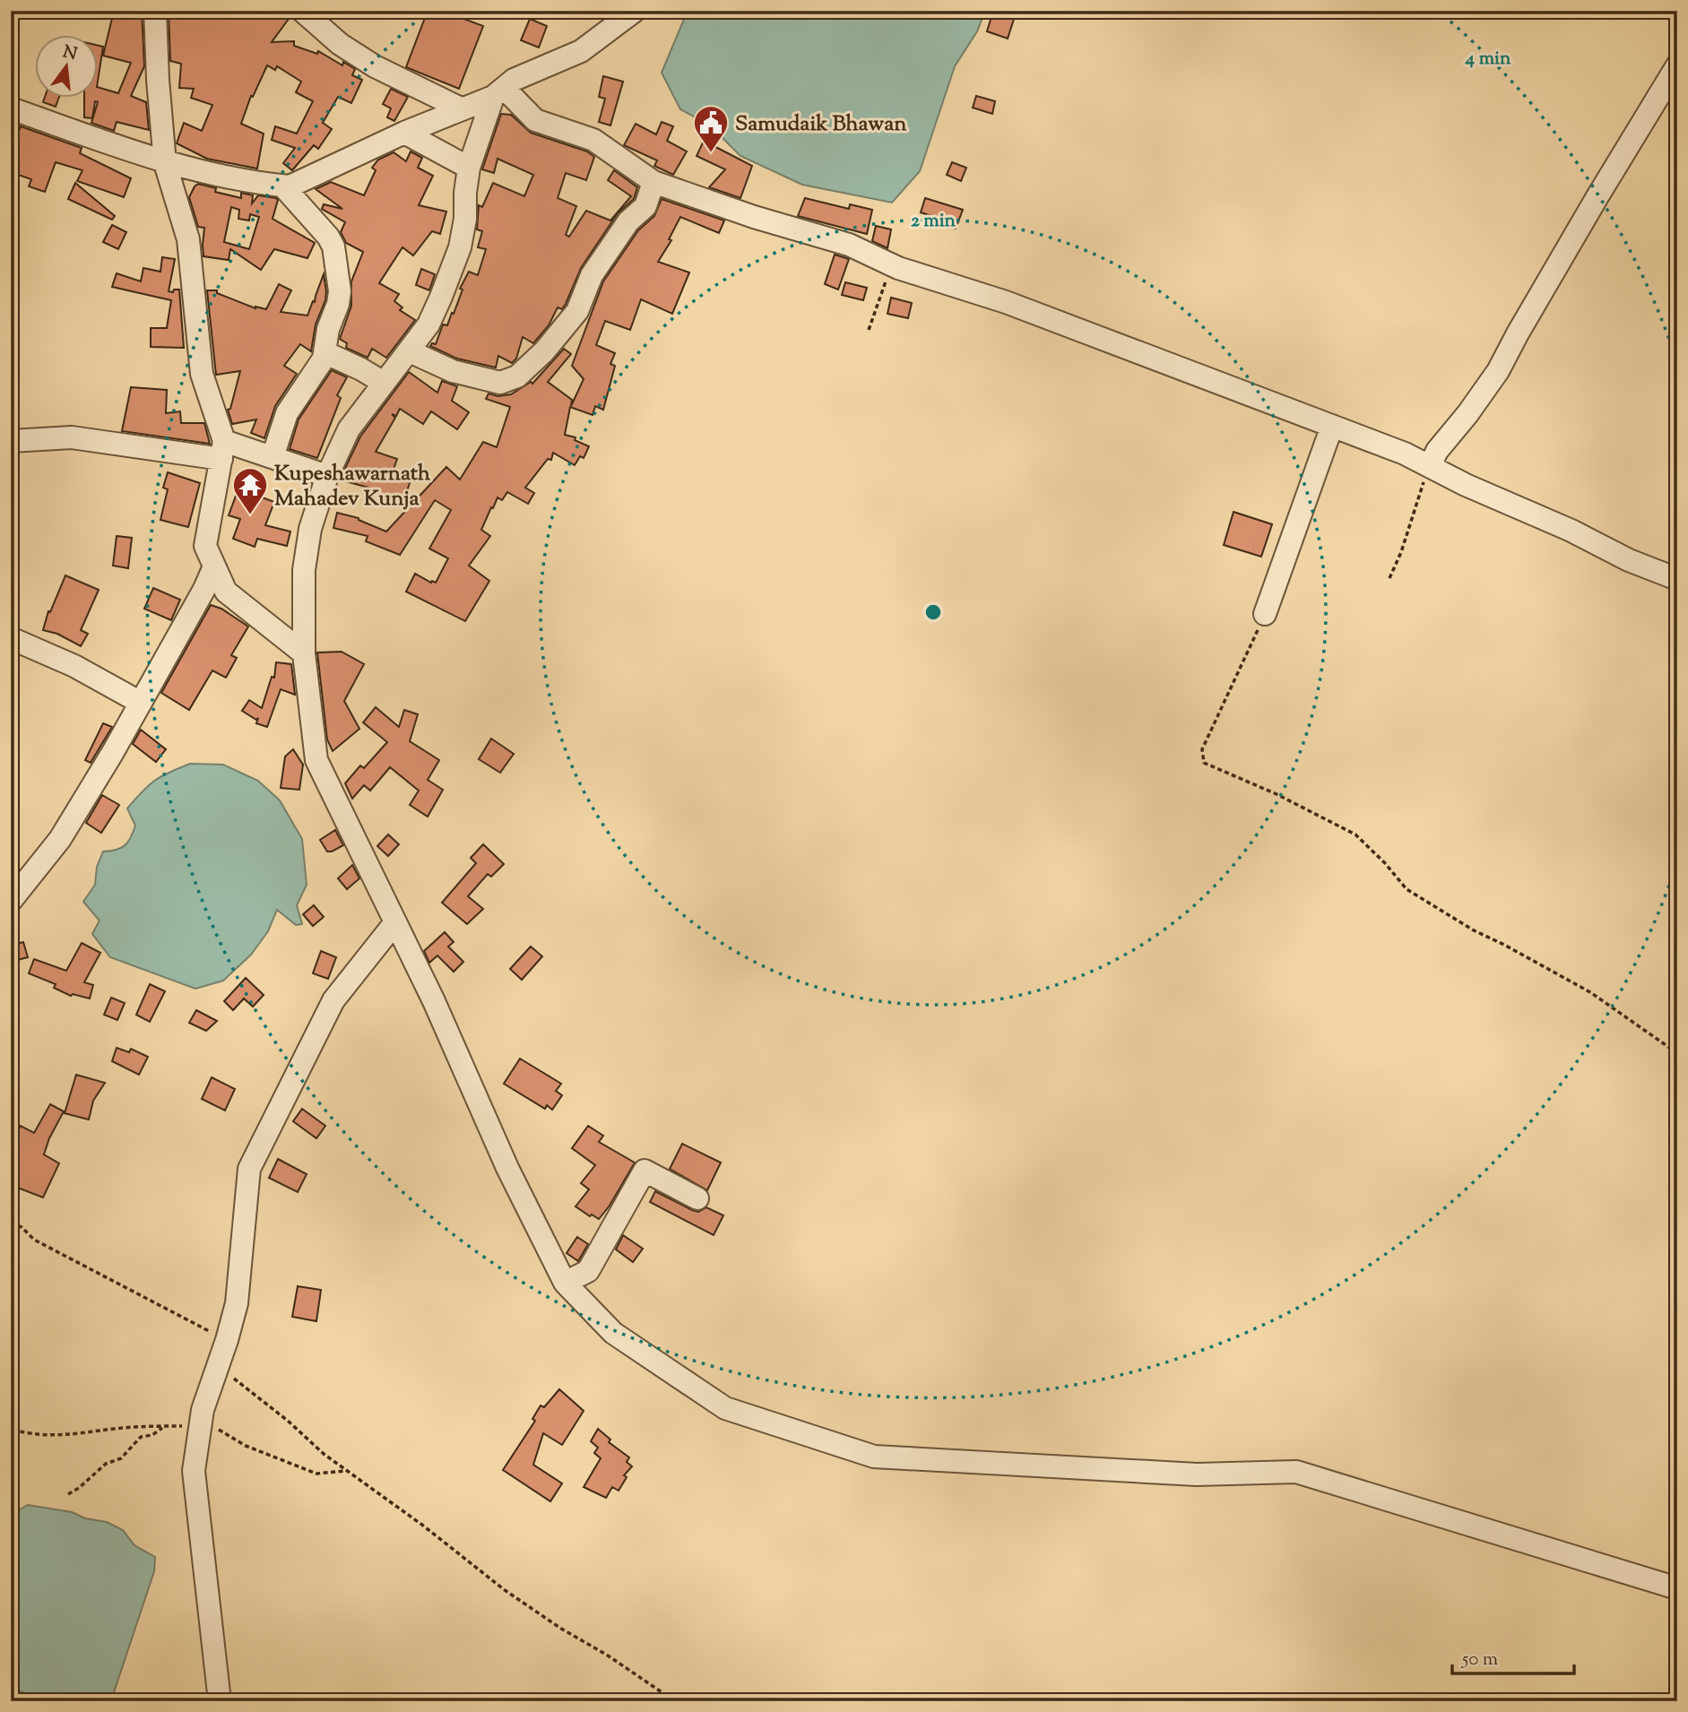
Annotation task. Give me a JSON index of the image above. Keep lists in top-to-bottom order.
{
  "places": {
    "public building": ["Samudaik Bhawan"],
    "temple": ["Kupeshawarnath Mahadev Kunja"]
  },
  "scale_bar": "50 m",
  "north": "top",
  "rings": ["4 min", "2 min"]
}
